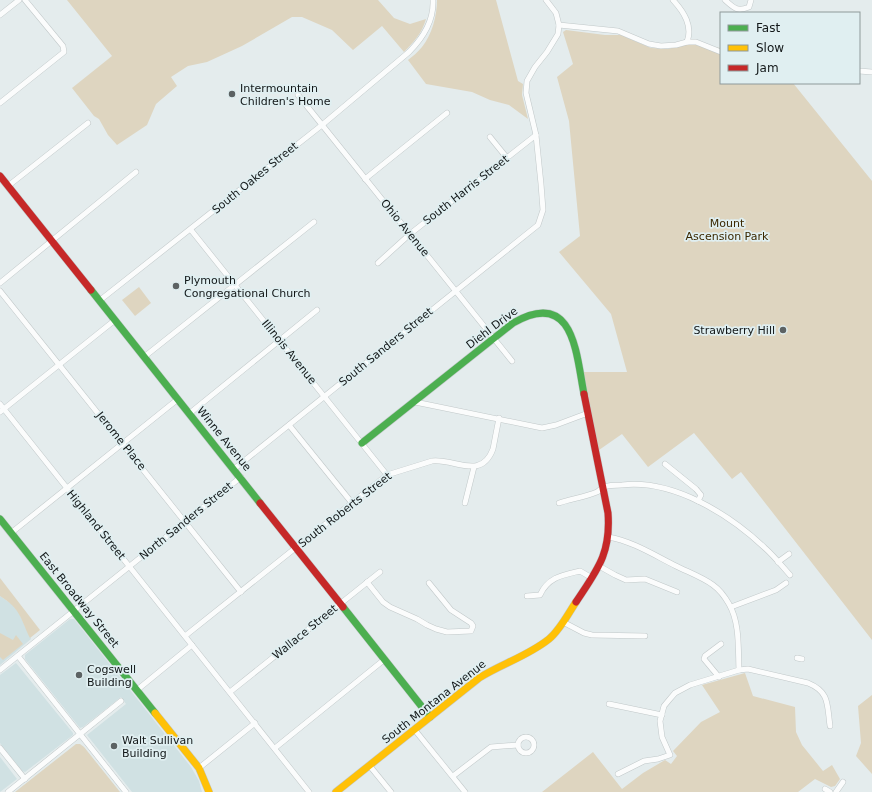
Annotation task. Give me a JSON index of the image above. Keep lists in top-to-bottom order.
{
  "streets": {
    "street": [
      "South Oakes Street",
      "South Harris Street",
      "Ohio Avenue",
      "Diehl Drive",
      "South Sanders Street",
      "Illinois Avenue",
      "Winne Avenue",
      "Jerome Place",
      "South Roberts Street",
      "North Sanders Street",
      "Highland Street",
      "East Broadway Street",
      "Wallace Street",
      "South Montana Avenue"
    ]
  },
  "crossings": [
    ["South Oakes Street", "Ohio Avenue"],
    ["South Oakes Street", "Illinois Avenue"],
    ["South Oakes Street", "Winne Avenue"],
    ["South Harris Street", "Ohio Avenue"],
    ["South Harris Street", "South Sanders Street"],
    ["Ohio Avenue", "Diehl Drive"],
    ["Ohio Avenue", "South Sanders Street"],
    ["Diehl Drive", "Illinois Avenue"],
    ["Diehl Drive", "South Montana Avenue"],
    ["South Sanders Street", "Illinois Avenue"],
    ["South Sanders Street", "Winne Avenue"],
    ["Illinois Avenue", "South Roberts Street"],
    ["Winne Avenue", "South Roberts Street"],
    ["Winne Avenue", "North Sanders Street"],
    ["Winne Avenue", "Wallace Street"],
    ["Winne Avenue", "South Montana Avenue"],
    ["Jerome Place", "South Roberts Street"],
    ["Jerome Place", "North Sanders Street"],
    ["South Roberts Street", "Highland Street"],
    ["North Sanders Street", "Highland Street"],
    ["North Sanders Street", "East Broadway Street"],
    ["Highland Street", "Wallace Street"]
  ],
  "parks": ["Mount Ascension Park"],
  "places": [
    "Intermountain Children's Home",
    "Plymouth Congregational Church",
    "Strawberry Hill",
    "Cogswell Building",
    "Walt Sullivan Building"
  ],
  "legend": ["Fast", "Slow", "Jam"]
}
